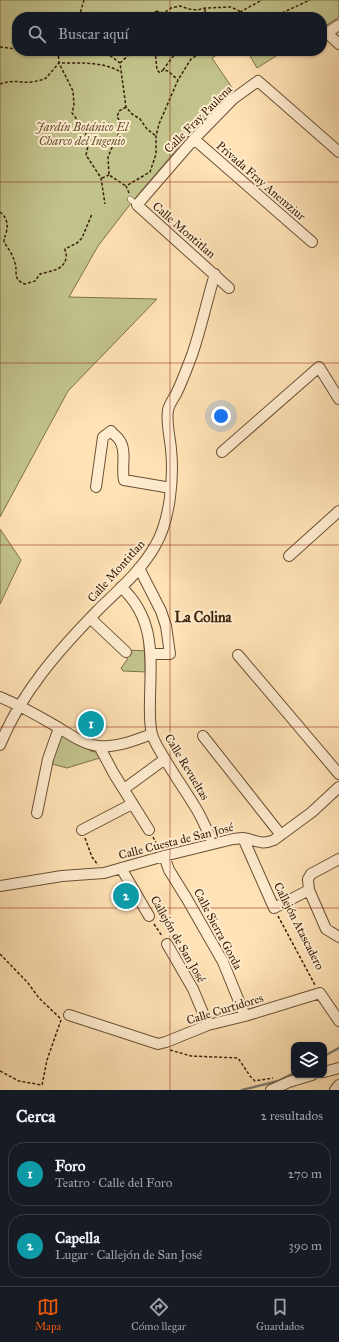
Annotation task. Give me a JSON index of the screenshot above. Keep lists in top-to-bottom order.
{
  "streets": {
    "street": [
      "Calle Fray Paulena",
      "Privada Fray Anemziur",
      "Calle Montitlan",
      "Calle Revueltas",
      "Calle Cuesta de San José",
      "Callejón Atascadero",
      "Calle Sierra Gorda",
      "Callejón de San José",
      "Calle Curtidores"
    ]
  },
  "crossings": [
    ["Calle Fray Paulena", "Privada Fray Anemziur"],
    ["Calle Fray Paulena", "Calle Montitlan"],
    ["Calle Montitlan", "Calle Revueltas"],
    ["Calle Revueltas", "Calle Cuesta de San José"],
    ["Calle Cuesta de San José", "Callejón Atascadero"],
    ["Calle Cuesta de San José", "Calle Sierra Gorda"],
    ["Calle Cuesta de San José", "Callejón de San José"],
    ["Callejón Atascadero", "Calle Curtidores"],
    ["Calle Sierra Gorda", "Calle Curtidores"],
    ["Callejón de San José", "Calle Curtidores"]
  ],
  "districts": ["La Colina"],
  "parks": ["Jardín Botánico El Charco del Ingenio"],
  "page": {
    "search": "Buscar aquí",
    "pins": ["1", "2"],
    "heading": ["Cerca", "2 resultados"],
    "list": [
      {
        "mark": "1",
        "name": "Foro",
        "note": "Teatro · Calle del Foro",
        "value": "270 m"
      },
      {
        "mark": "2",
        "name": "Capella",
        "note": "Lugar · Callejón de San José",
        "value": "390 m"
      }
    ],
    "nav": ["Mapa", "Cómo llegar", "Guardados"]
  }
}
